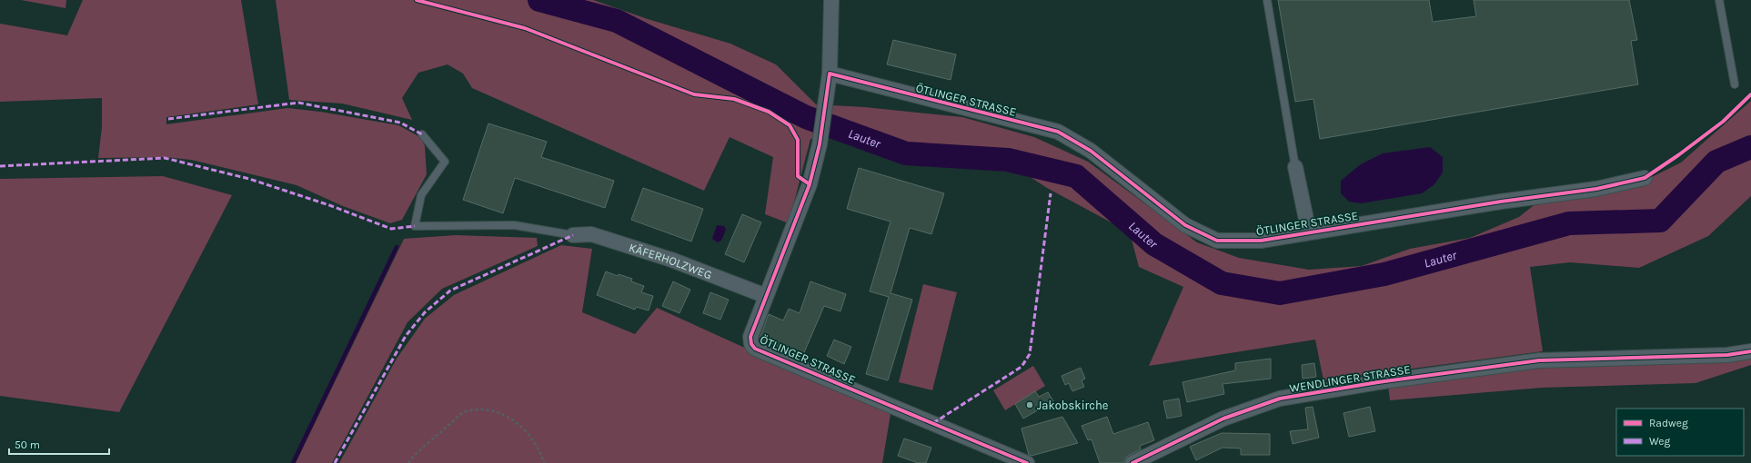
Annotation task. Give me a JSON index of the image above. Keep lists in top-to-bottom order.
{
  "streets": {
    "street": ["ÖTLINGER STRASSE", "KÄFERHOLZWEG", "WENDLINGER STRASSE"]
  },
  "crossings": [
    ["ÖTLINGER STRASSE", "KÄFERHOLZWEG"]
  ],
  "water": ["Lauter"],
  "places": ["Jakobskirche"],
  "legend": ["Radweg", "Weg"],
  "scale_bar": "50 m"
}
